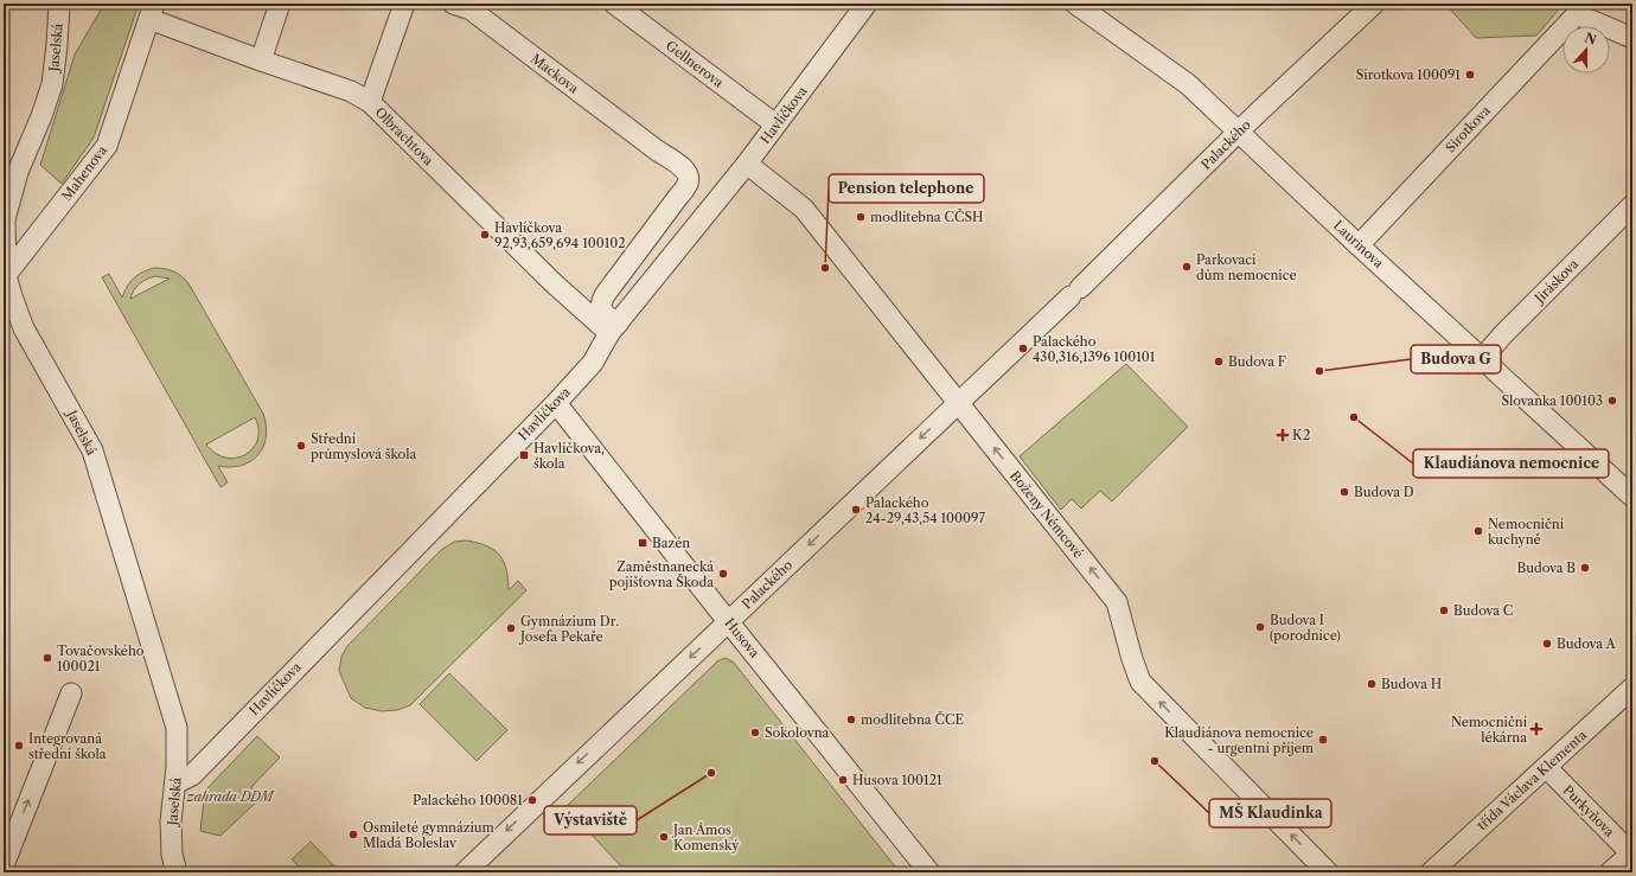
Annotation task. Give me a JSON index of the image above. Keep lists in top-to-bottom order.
{
  "streets": {
    "street": [
      "Jaselská",
      "Gellnerova",
      "Mackova",
      "Havlíčkova",
      "Sirotkova",
      "Olbrachtova",
      "Palackého",
      "Mahenova",
      "Laurinova",
      "Jiráskova",
      "Boženy Němcové",
      "Husova",
      "třída Václava Klementa",
      "Purkyňova"
    ]
  },
  "crossings": [
    ["Jaselská", "Havlíčkova"],
    ["Jaselská", "Mahenova"],
    ["Gellnerova", "Havlíčkova"],
    ["Mackova", "Havlíčkova"],
    ["Mackova", "Olbrachtova"],
    ["Havlíčkova", "Olbrachtova"],
    ["Havlíčkova", "Boženy Němcové"],
    ["Havlíčkova", "Husova"],
    ["Sirotkova", "Laurinova"],
    ["Olbrachtova", "Mahenova"],
    ["Palackého", "Laurinova"],
    ["Palackého", "Boženy Němcové"],
    ["Palackého", "Husova"],
    ["Laurinova", "Jiráskova"],
    ["třída Václava Klementa", "Purkyňova"]
  ],
  "one_way": ["Palackého", "Boženy Němcové"],
  "parks": ["zahrada DDM"],
  "places": {
    "other": [
      "Sirotkova 100091",
      "modlitebna CČSH",
      "Havlíčkova 92,93,659,694 100102",
      "Parkovací dům nemocnice",
      "Pension telephone",
      "Palackého 430,316,1396 100101",
      "Budova F",
      "Budova G",
      "Slovanka 100103",
      "Klaudiánova nemocnice",
      "Střední průmyslová škola",
      "Budova D",
      "Palackého 24-29,43,54 100097",
      "Nemocniční kuchyně",
      "Budova B",
      "Zaměstnanecká pojišťovna Škoda",
      "Budova C",
      "Budova I (porodnice)",
      "Gymnázium Dr. Josefa Pekaře",
      "Budova A",
      "Tovačovského 100021",
      "Budova H",
      "modlitebna ČCE",
      "Sokolovna",
      "Klaudiánova nemocnice - urgentní příjem",
      "Integrovaná střední škola",
      "MŠ Klaudinka",
      "Výstaviště",
      "Husova 100121",
      "Palackého 100081",
      "Osmileté gymnázium Mladá Boleslav",
      "Jan Ámos Komenský"
    ],
    "health": ["K2", "Nemocniční lékárna"],
    "transit": ["Havlíčkova, škola", "Bazén"]
  },
  "north": "top"
}
